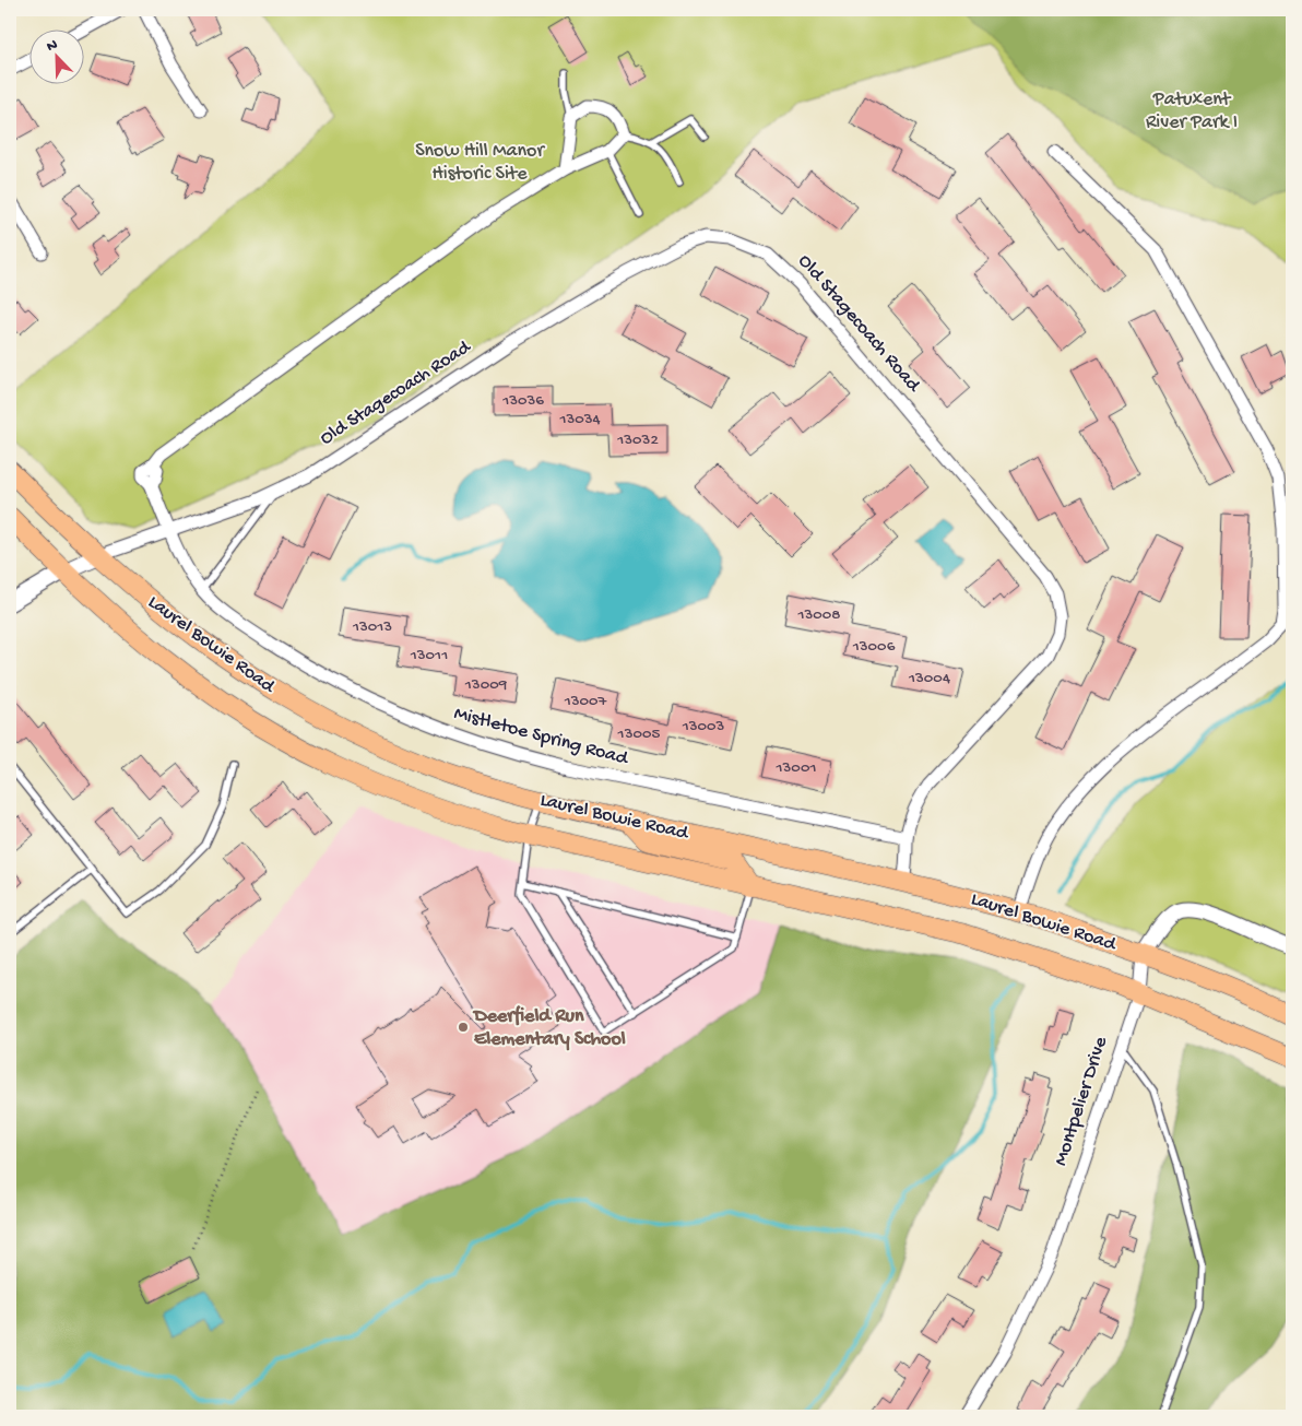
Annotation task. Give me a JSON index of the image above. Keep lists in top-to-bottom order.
{
  "streets": {
    "main road": ["Laurel Bowie Road"],
    "street": ["Old Stagecoach Road", "Mistletoe Spring Road", "Montpelier Drive"]
  },
  "crossings": [
    ["Old Stagecoach Road", "Laurel Bowie Road"],
    ["Old Stagecoach Road", "Mistletoe Spring Road"],
    ["Laurel Bowie Road", "Montpelier Drive"]
  ],
  "parks": ["Patuxent River Park I", "Snow Hill Manor Historic Site"],
  "places": ["Deerfield Run Elementary School"],
  "house_numbers": [
    "13036",
    "13034",
    "13032",
    "13008",
    "13013",
    "13006",
    "13011",
    "13004",
    "13009",
    "13007",
    "13003",
    "13005",
    "13001"
  ],
  "north": "top left"
}
